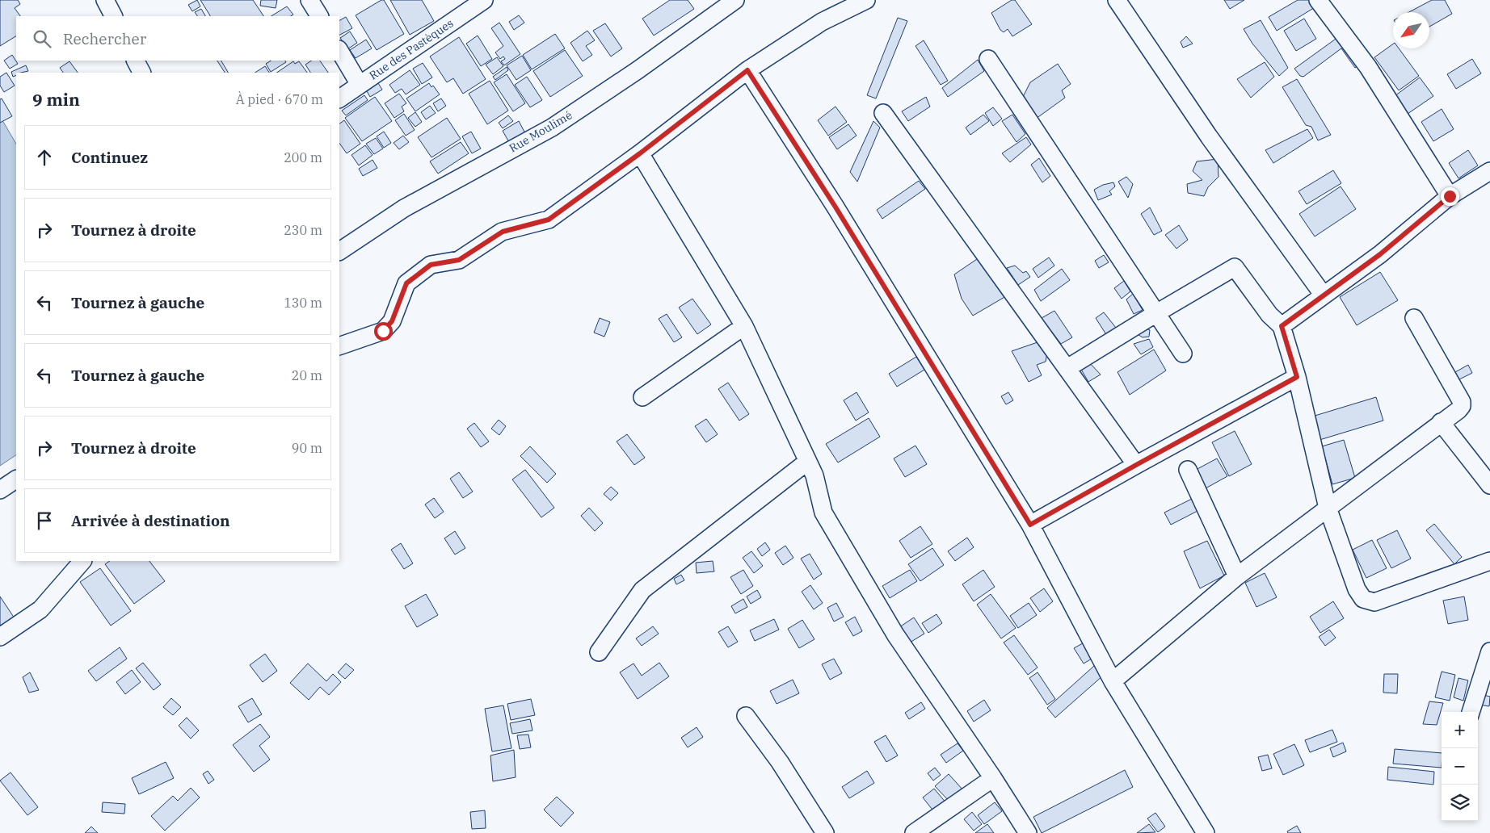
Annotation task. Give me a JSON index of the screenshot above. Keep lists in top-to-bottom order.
{
  "streets": {
    "street": ["Rue des Pastèques", "Rue Moulimé"]
  },
  "north": "bottom left",
  "page": {
    "search": "Rechercher",
    "heading": ["9 min", "À pied · 670 m"],
    "list": [
      ["Continuez", "200 m"],
      ["Tournez à droite", "230 m"],
      ["Tournez à gauche", "130 m"],
      ["Tournez à gauche", "20 m"],
      ["Tournez à droite", "90 m"],
      "Arrivée à destination"
    ],
    "map_buttons": ["+", "−"]
  }
}
